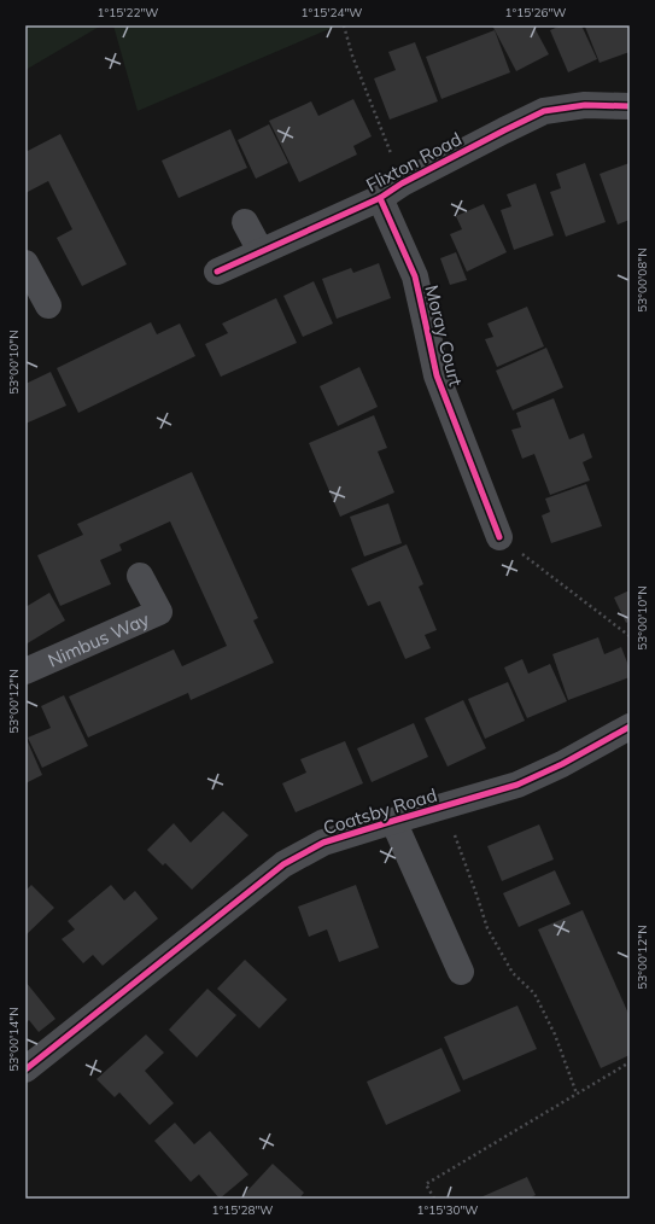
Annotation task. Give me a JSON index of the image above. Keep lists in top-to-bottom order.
{
  "streets": {
    "street": [
      "Flixton Road",
      "Moray Court",
      "Nimbus Way",
      "Coatsby Road"
    ]
  },
  "crossings": [
    ["Flixton Road", "Moray Court"]
  ],
  "coordinates": [
    "1°15'22\"W",
    "1°15'24\"W",
    "1°15'26\"W",
    "53°00'08\"N",
    "53°00'10\"N",
    "53°00'12\"N",
    "53°00'14\"N",
    "1°15'28\"W",
    "1°15'30\"W"
  ]
}
